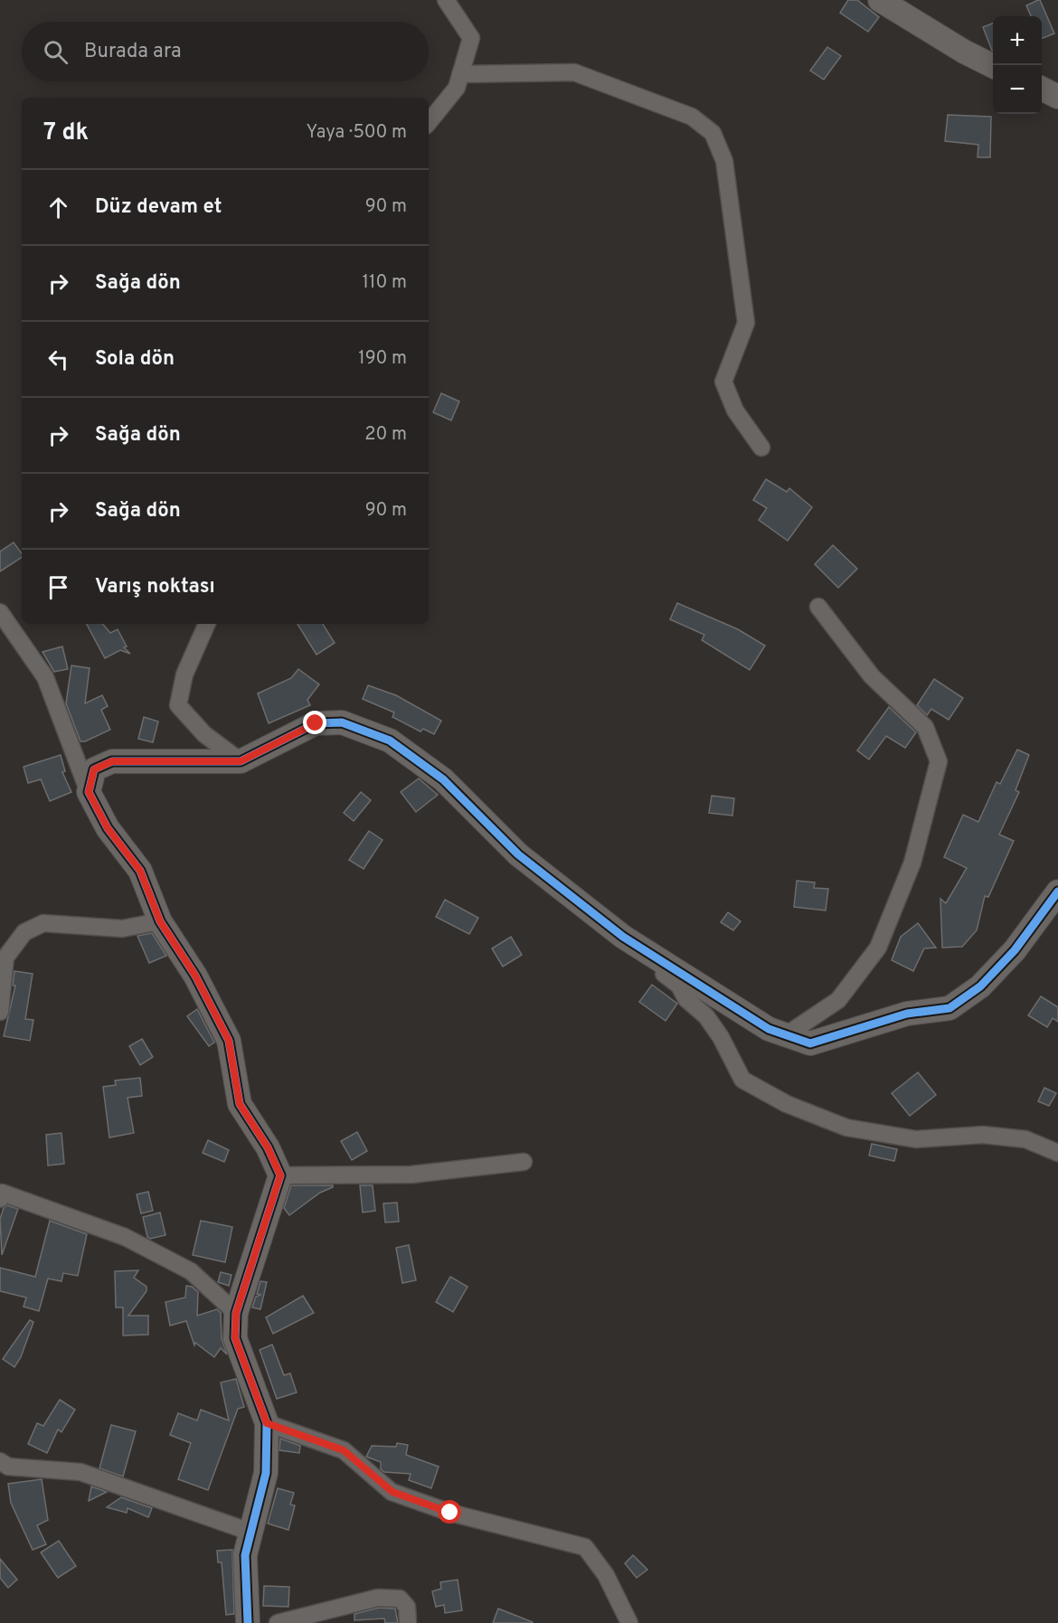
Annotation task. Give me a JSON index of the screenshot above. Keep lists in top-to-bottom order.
{
  "page": {
    "map_buttons": ["+", "−"],
    "search": "Burada ara",
    "heading": ["7 dk", "Yaya · 500 m"],
    "list": [
      ["Düz devam et", "90 m"],
      ["Sağa dön", "110 m"],
      ["Sola dön", "190 m"],
      ["Sağa dön", "20 m"],
      ["Sağa dön", "90 m"],
      "Varış noktası"
    ]
  }
}
